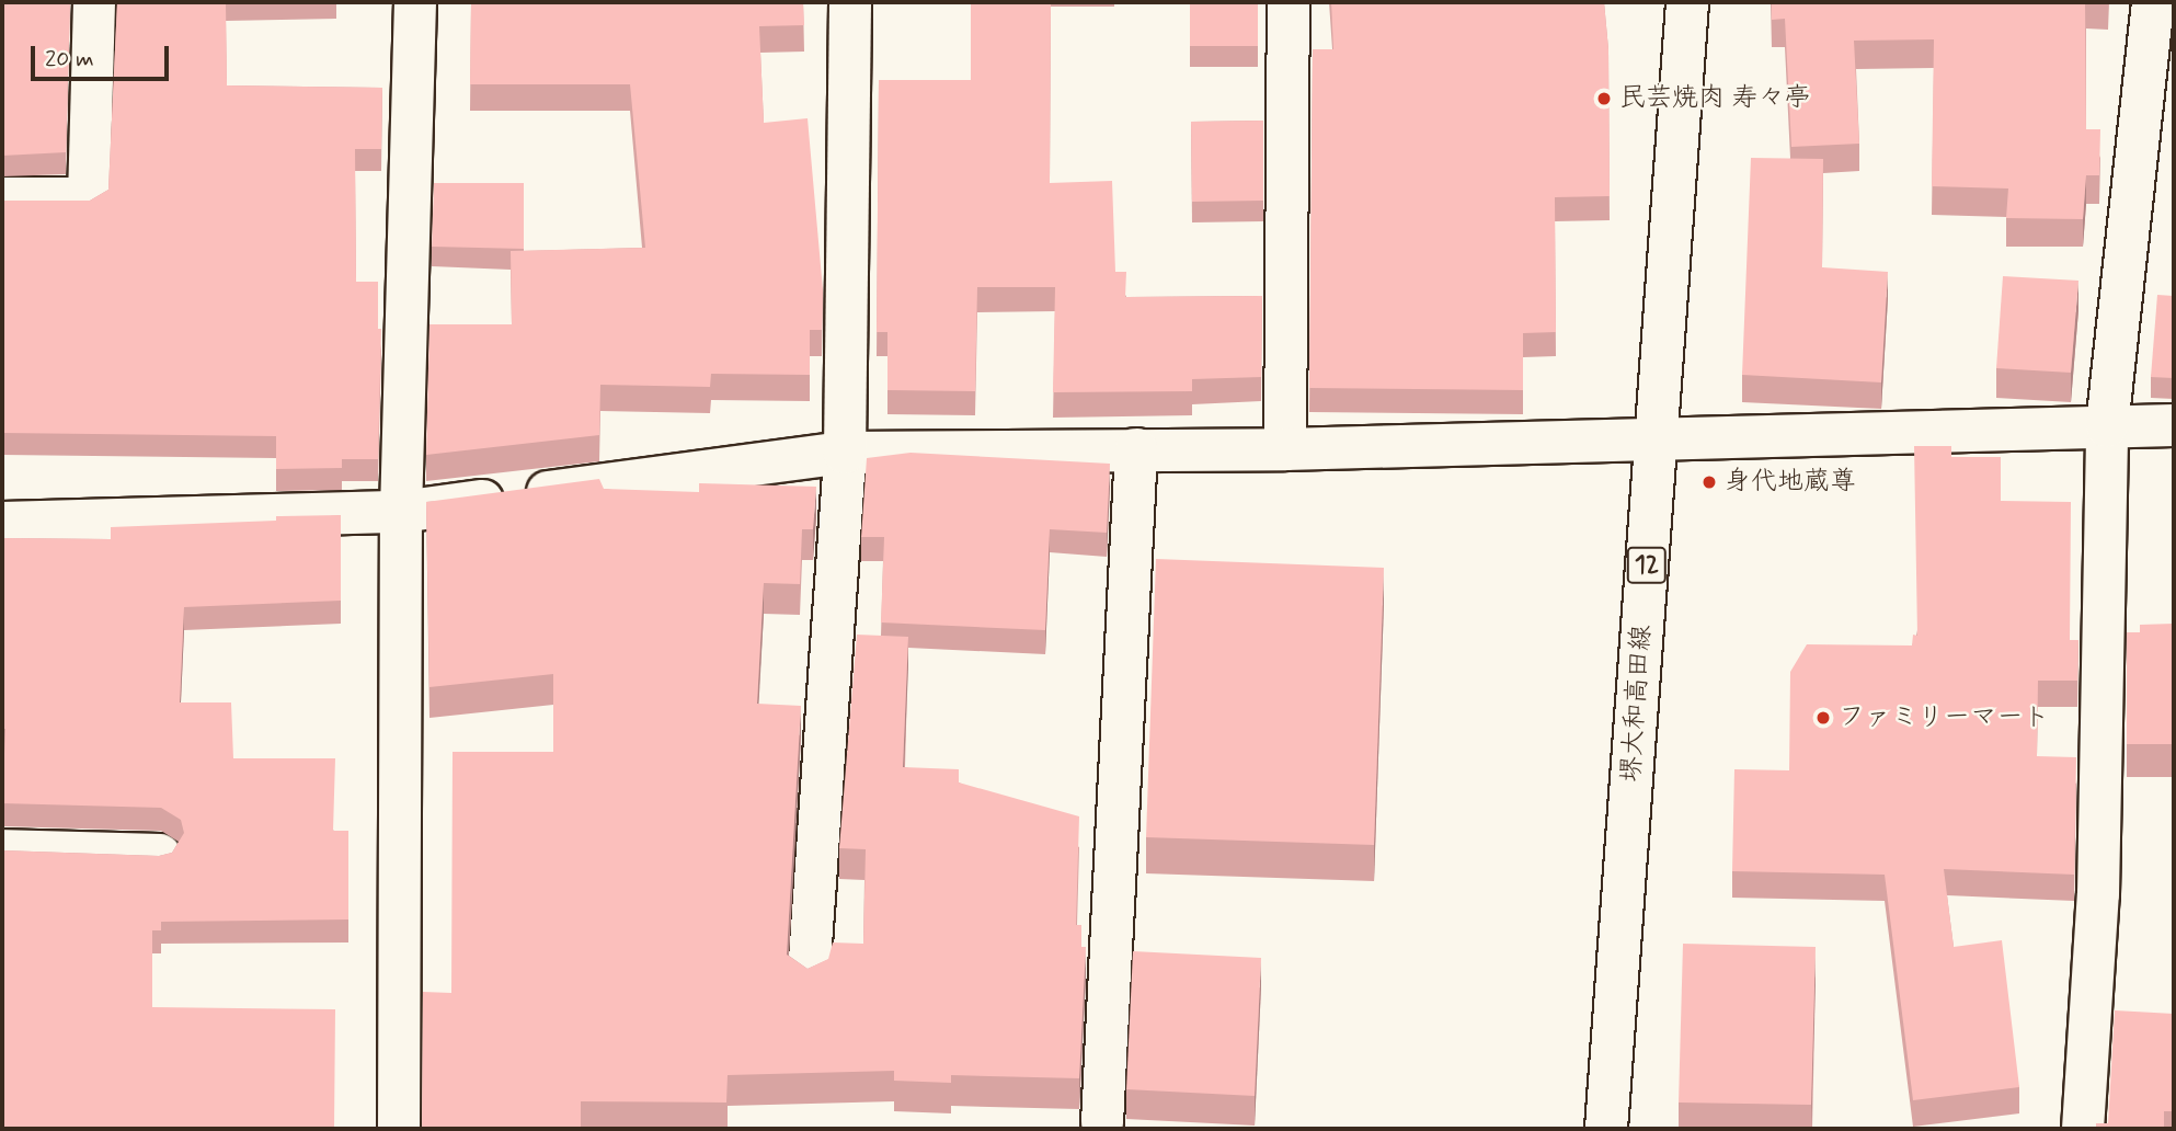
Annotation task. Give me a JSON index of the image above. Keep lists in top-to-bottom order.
{
  "streets": {
    "street": ["12", "堺大和高田線"]
  },
  "places": ["民芸焼肉 寿々亭", "身代地蔵尊", "ファミリーマート"],
  "scale_bar": "20 m"
}
